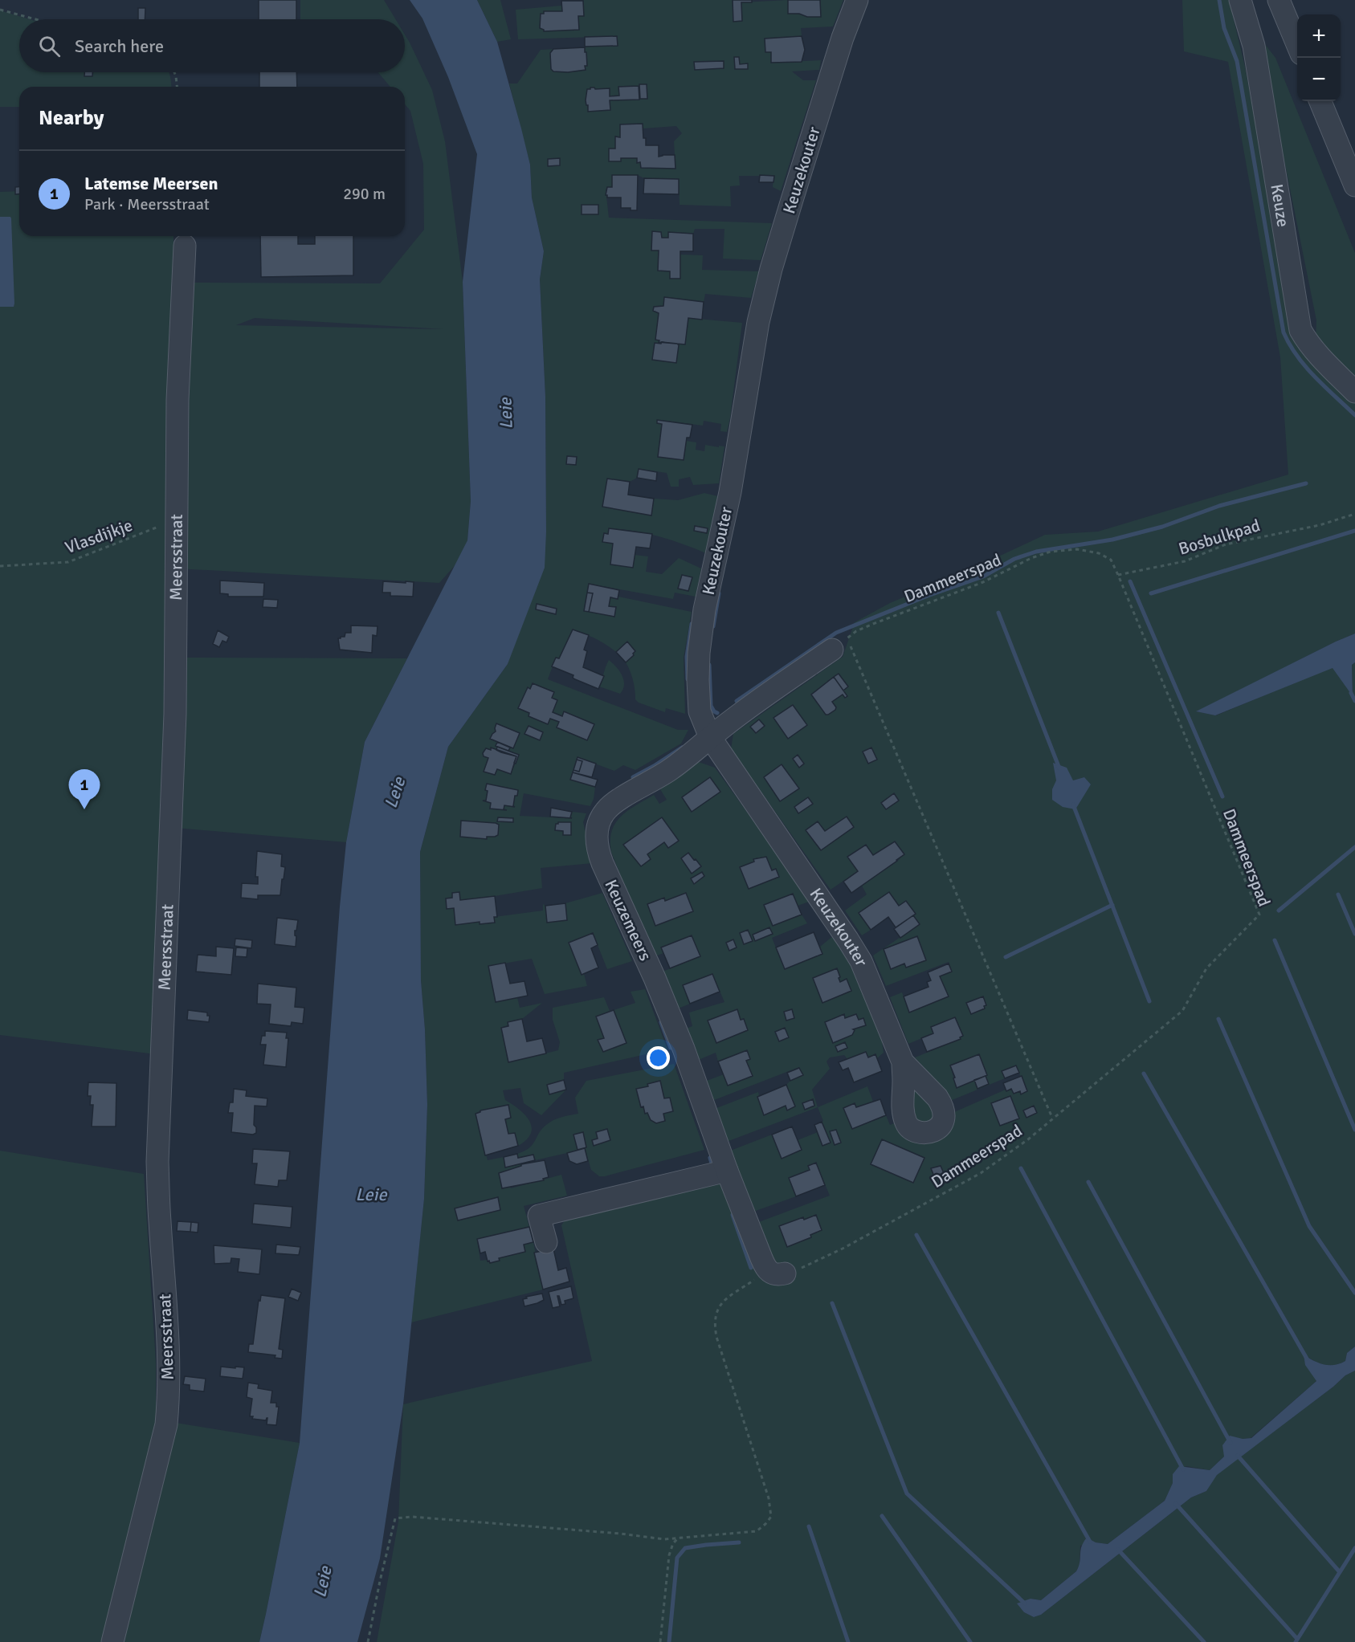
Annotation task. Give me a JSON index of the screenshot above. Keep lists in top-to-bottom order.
{
  "streets": {
    "street": [
      "Keuzekouter",
      "Keuze",
      "Meersstraat",
      "Keuzemeers"
    ],
    "path": ["Vlasdijkje", "Bosbulkpad", "Dammeerspad"]
  },
  "crossings": [
    ["Keuzekouter", "Keuzemeers"],
    ["Vlasdijkje", "Meersstraat"],
    ["Bosbulkpad", "Dammeerspad"],
    ["Dammeerspad", "Keuzemeers"]
  ],
  "water": ["Leie"],
  "page": {
    "map_buttons": ["+", "−"],
    "search": "Search here",
    "heading": "Nearby",
    "list": [
      {
        "mark": "1",
        "name": "Latemse Meersen",
        "note": "Park · Meersstraat",
        "value": "290 m"
      }
    ],
    "pins": "1"
  }
}
